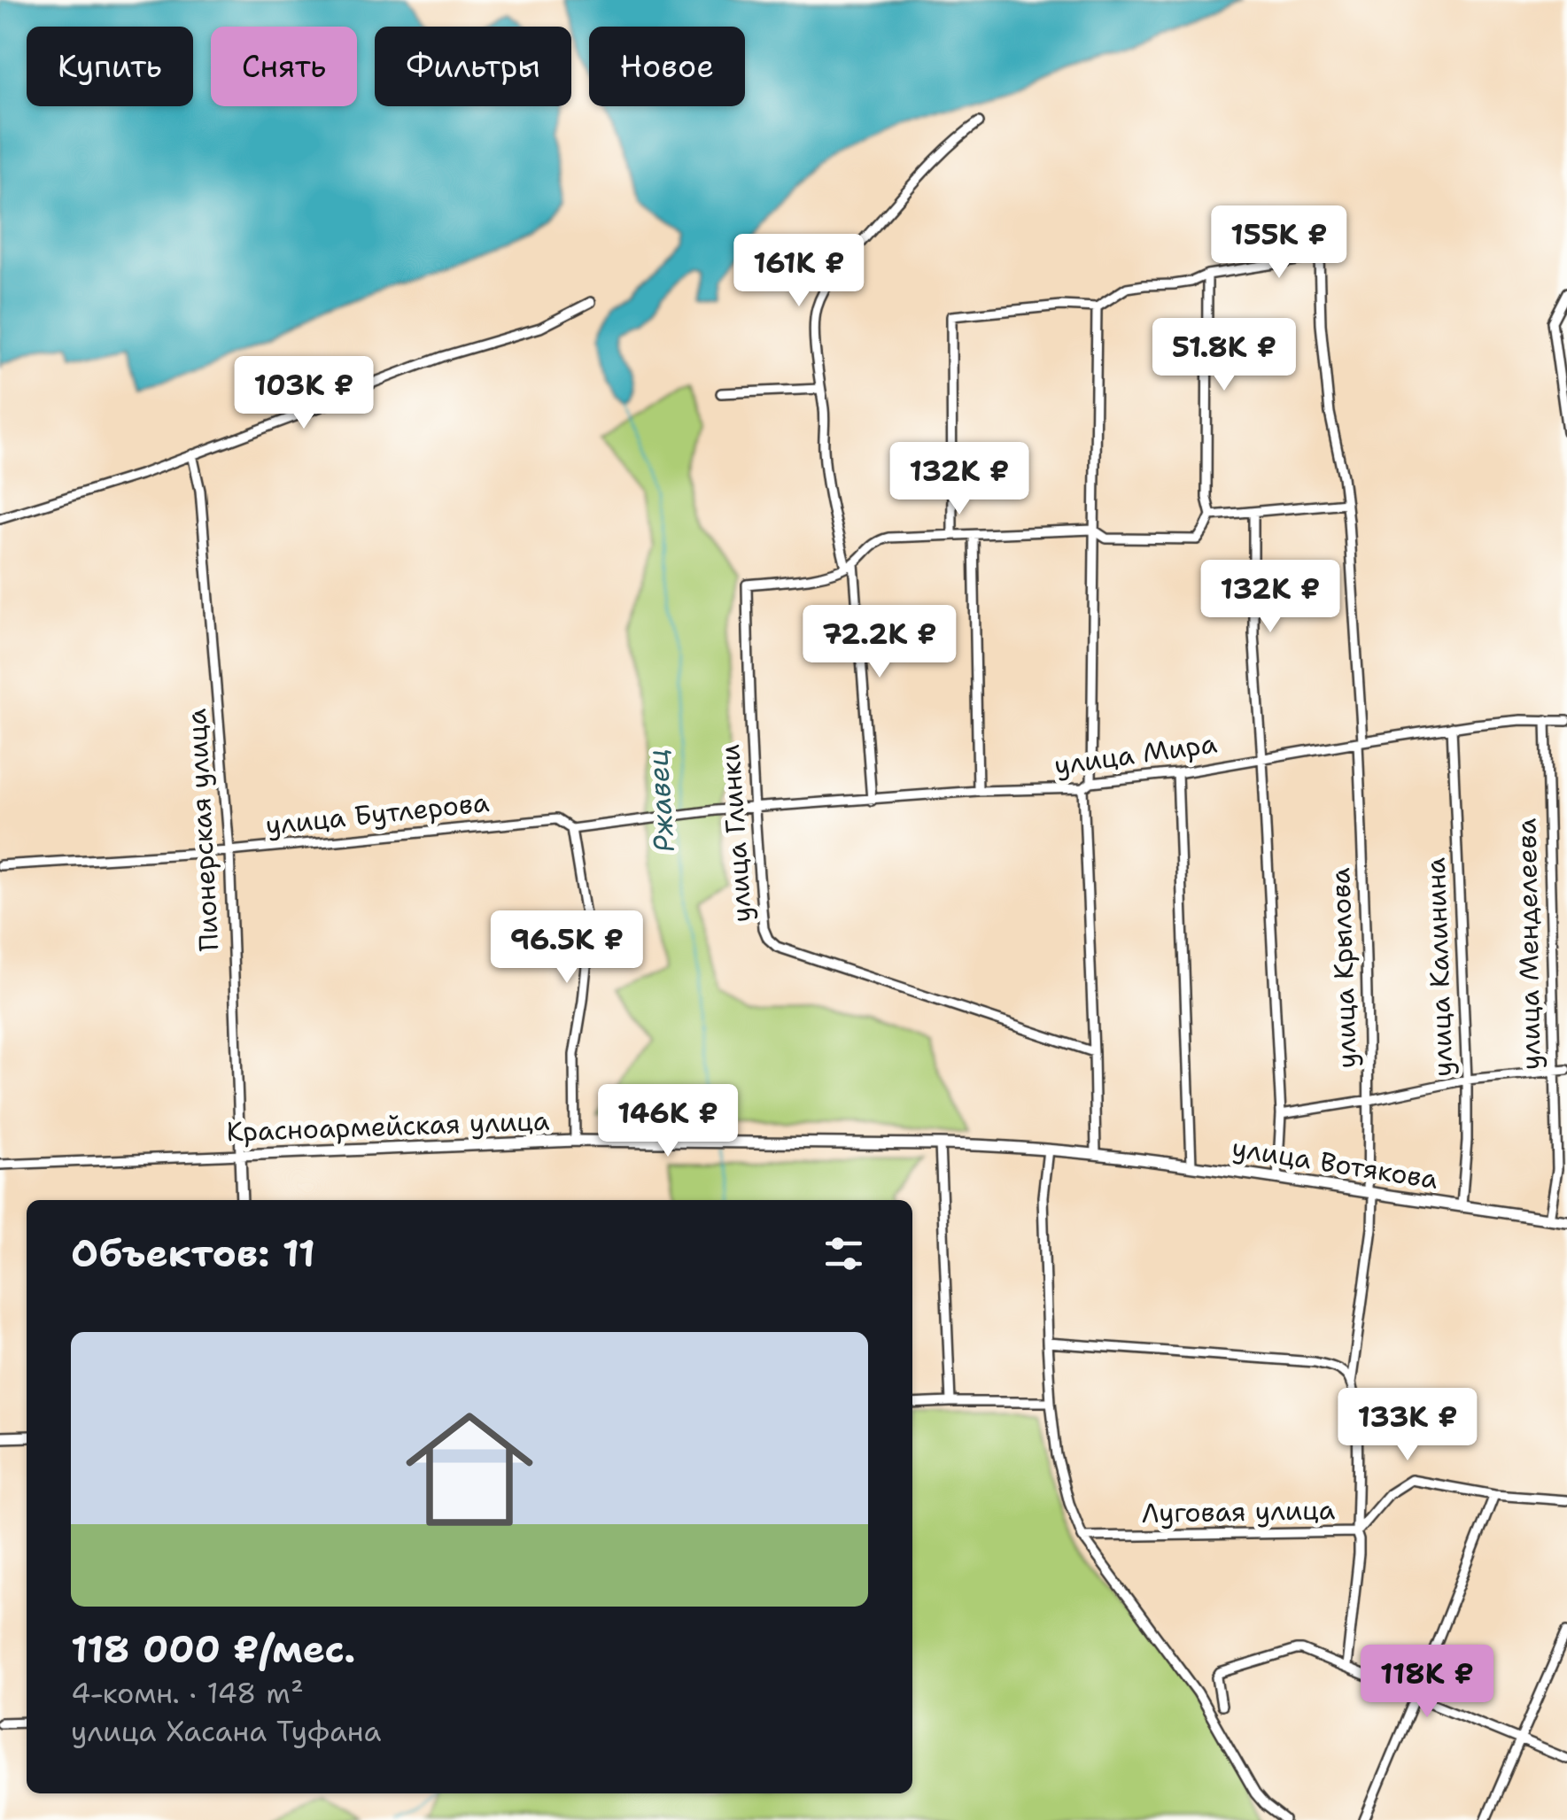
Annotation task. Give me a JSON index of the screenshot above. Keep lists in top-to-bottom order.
{
  "streets": {
    "street": [
      "улица Мира",
      "улица Бутлерова",
      "Пионерская улица",
      "улица Глинки",
      "улица Менделеева",
      "улица Калинина",
      "улица Крылова",
      "Красноармейская улица",
      "улица Вотякова",
      "Луговая улица"
    ]
  },
  "crossings": [
    ["улица Мира", "улица Бутлерова"],
    ["улица Мира", "улица Глинки"],
    ["улица Мира", "улица Менделеева"],
    ["улица Мира", "улица Калинина"],
    ["улица Мира", "улица Крылова"],
    ["улица Бутлерова", "Пионерская улица"],
    ["улица Бутлерова", "улица Глинки"],
    ["Пионерская улица", "Красноармейская улица"],
    ["улица Менделеева", "улица Вотякова"],
    ["улица Калинина", "улица Вотякова"],
    ["улица Крылова", "улица Вотякова"],
    ["Красноармейская улица", "улица Вотякова"]
  ],
  "water": ["Ржавец"],
  "page": {
    "chip": [
      "Купить",
      "Снять",
      "Фильтры",
      "Новое"
    ],
    "price": [
      "155K ₽",
      "161K ₽",
      "51.8K ₽",
      "103K ₽",
      "132K ₽",
      "132K ₽",
      "72.2K ₽",
      "96.5K ₽",
      "146K ₽",
      "133K ₽",
      "118K ₽"
    ],
    "heading": "Объектов: 11",
    "list": [
      {
        "name": "118 000 ₽/мес.",
        "note": "4-комн. · 148 m² · улица Хасана Туфана"
      }
    ]
  }
}
